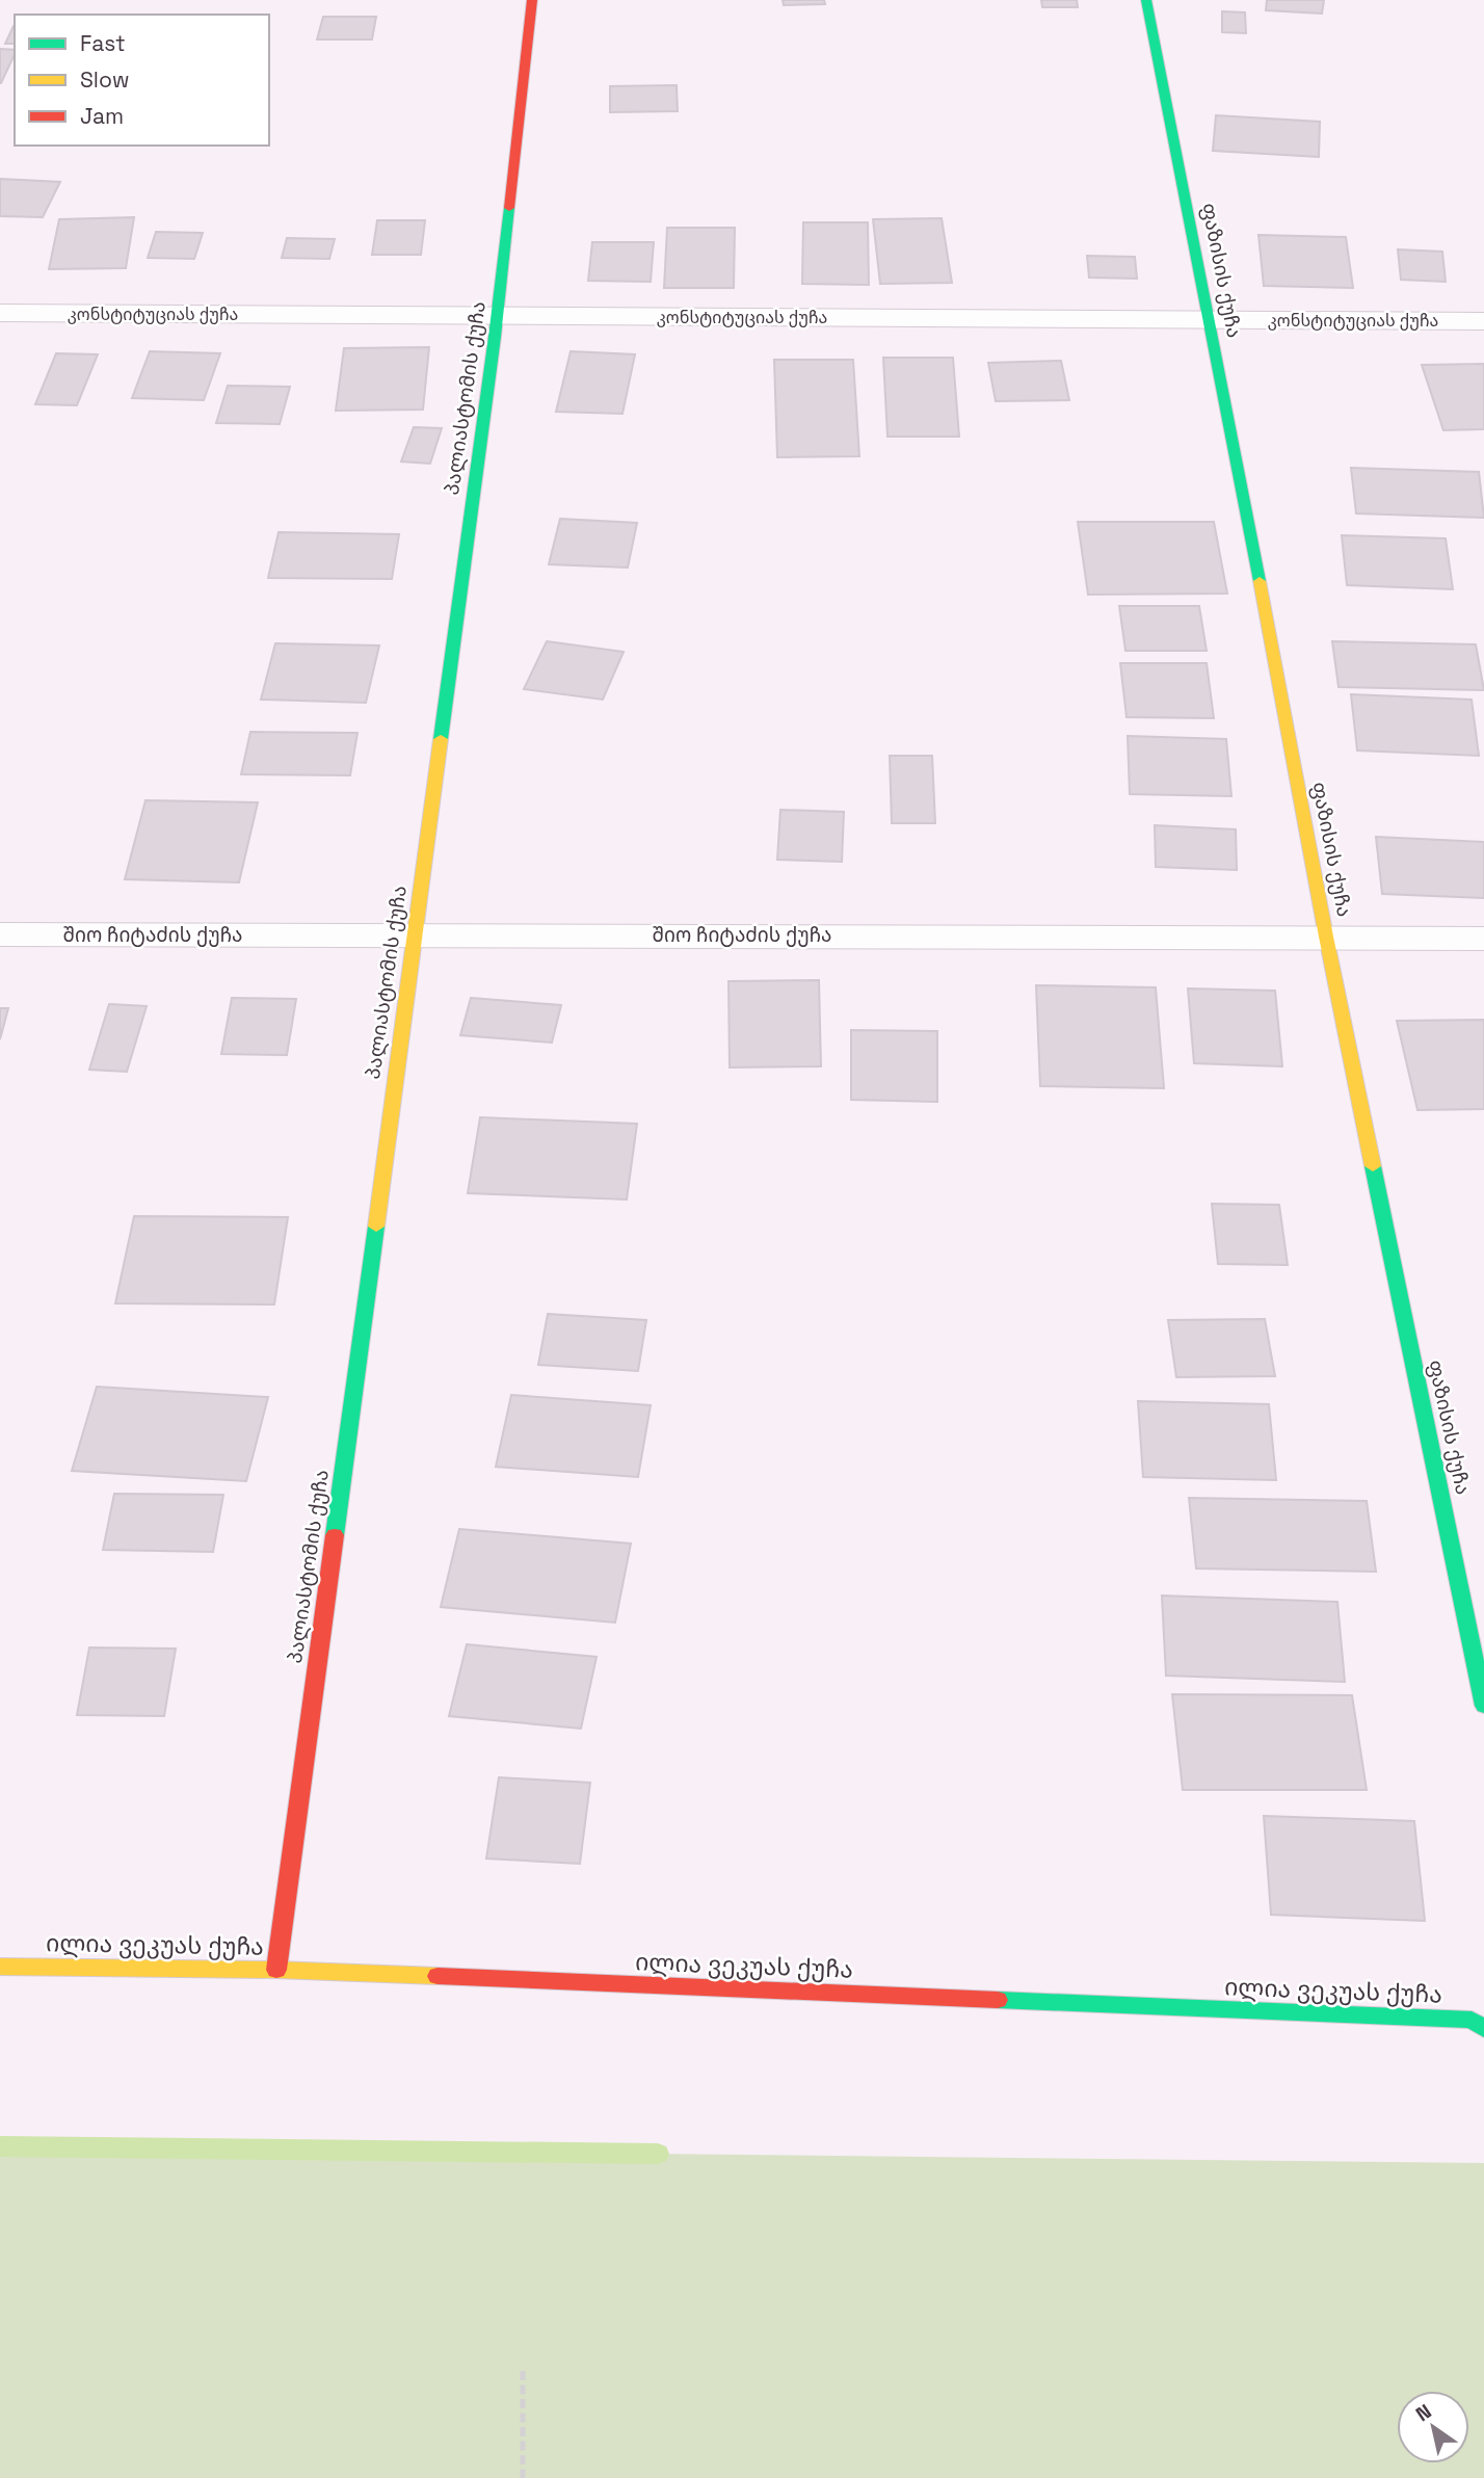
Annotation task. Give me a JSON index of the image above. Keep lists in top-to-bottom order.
{
  "streets": {
    "street": [
      "ფაზისის ქუჩა",
      "კონსტიტუციას ქუჩა",
      "პალიასტომის ქუჩა",
      "შიო ჩიტაძის ქუჩა",
      "ილია ვეკუას ქუჩა"
    ]
  },
  "crossings": [
    ["ფაზისის ქუჩა", "კონსტიტუციას ქუჩა"],
    ["ფაზისის ქუჩა", "შიო ჩიტაძის ქუჩა"],
    ["კონსტიტუციას ქუჩა", "პალიასტომის ქუჩა"],
    ["პალიასტომის ქუჩა", "შიო ჩიტაძის ქუჩა"],
    ["პალიასტომის ქუჩა", "ილია ვეკუას ქუჩა"]
  ],
  "legend": ["Fast", "Slow", "Jam"],
  "north": "top left"
}
